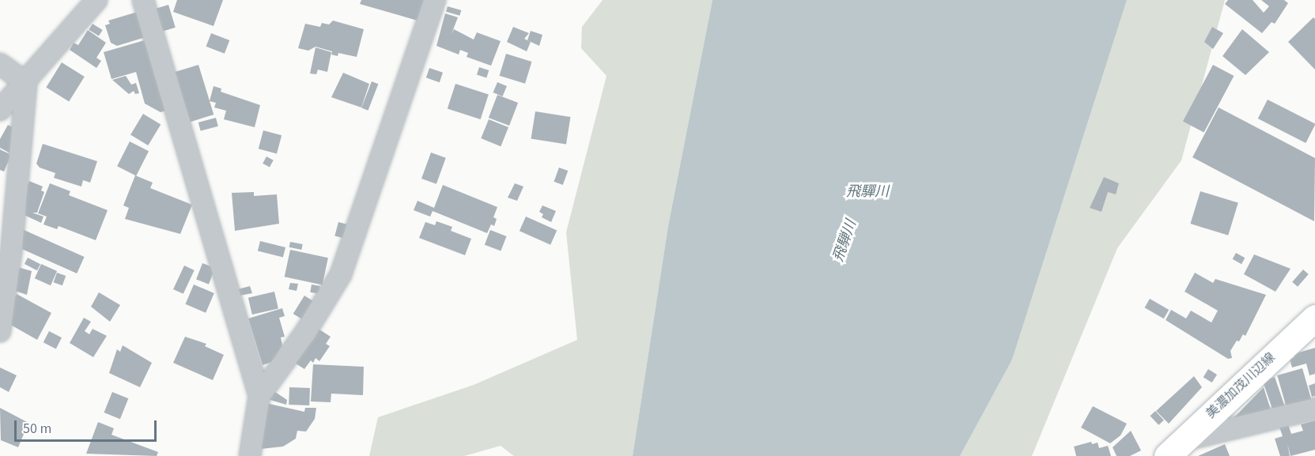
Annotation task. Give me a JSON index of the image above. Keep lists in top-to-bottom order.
{
  "streets": {
    "main road": ["美濃加茂川辺線"]
  },
  "water": ["飛驒川", "飛騨川"],
  "scale_bar": "50 m"
}
